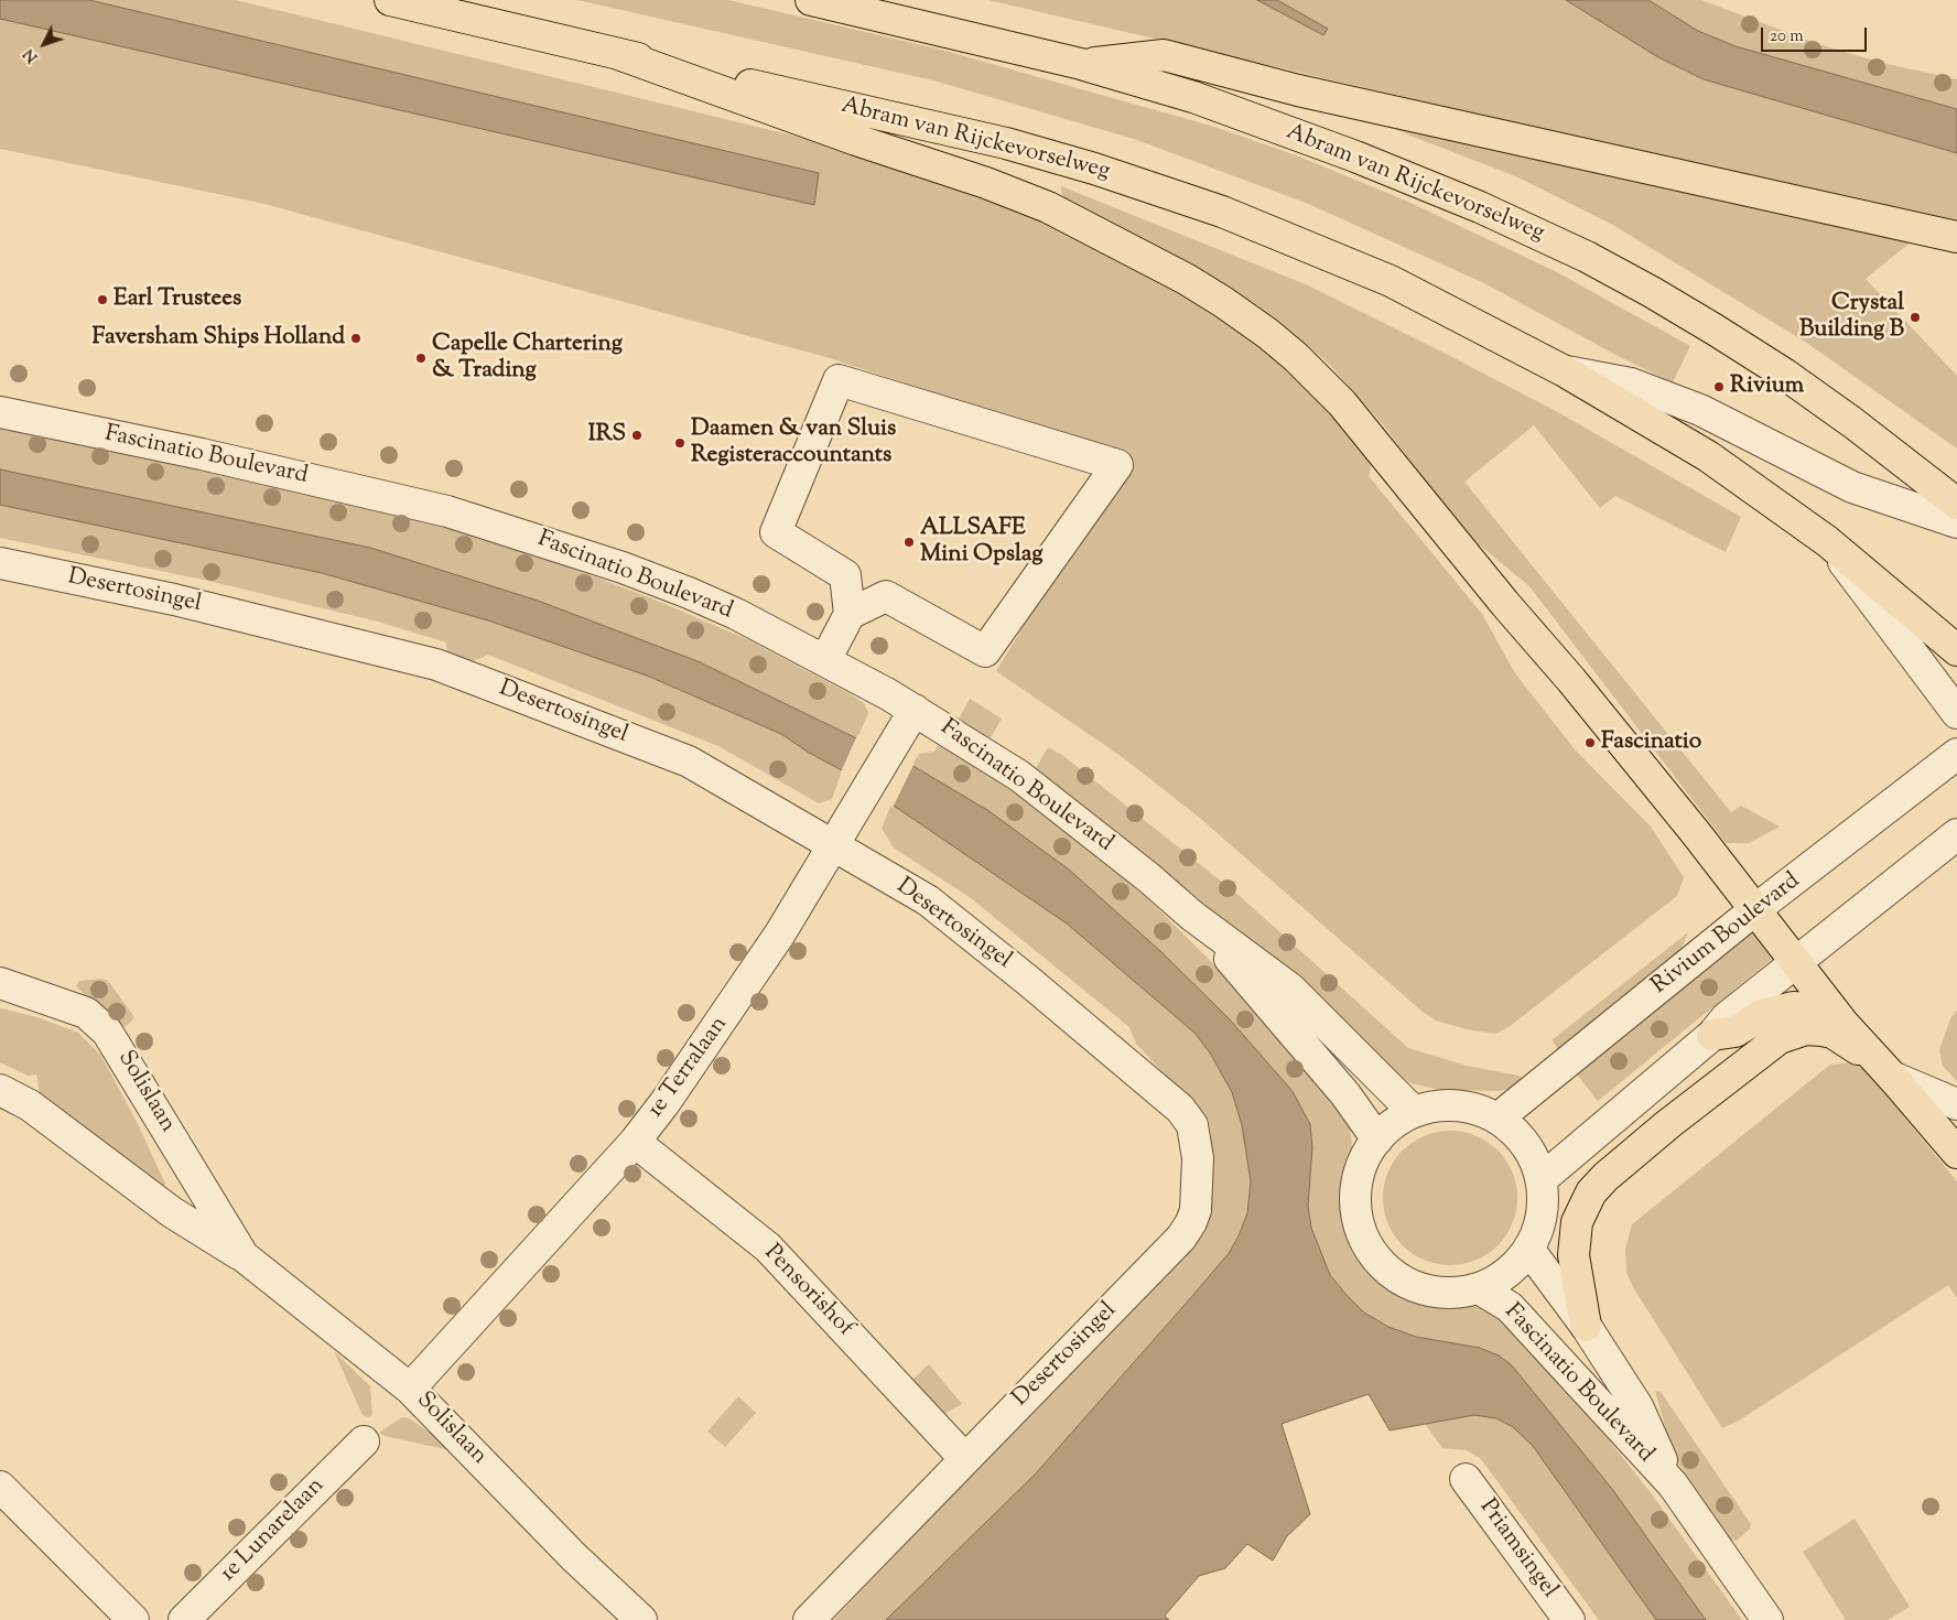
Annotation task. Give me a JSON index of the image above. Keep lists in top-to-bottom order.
{
  "streets": {
    "highway": ["Abram van Rijckevorselweg"],
    "street": [
      "Fascinatio Boulevard",
      "Desertosingel",
      "Rivium Boulevard",
      "1e Terralaan",
      "Solislaan",
      "Pensorishof",
      "1e Lunarelaan",
      "Priamsingel"
    ]
  },
  "crossings": [
    ["Fascinatio Boulevard", "Rivium Boulevard"],
    ["Fascinatio Boulevard", "1e Terralaan"],
    ["Desertosingel", "1e Terralaan"],
    ["Desertosingel", "Pensorishof"],
    ["1e Terralaan", "Solislaan"],
    ["1e Terralaan", "Pensorishof"]
  ],
  "places": [
    "Earl Trustees",
    "Crystal Building B",
    "Faversham Ships Holland",
    "Capelle Chartering & Trading",
    "Rivium",
    "IRS",
    "Daamen & van Sluis Registeraccountants",
    "ALLSAFE Mini Opslag",
    "Fascinatio"
  ],
  "scale_bar": "20 m",
  "north": "bottom left"
}
